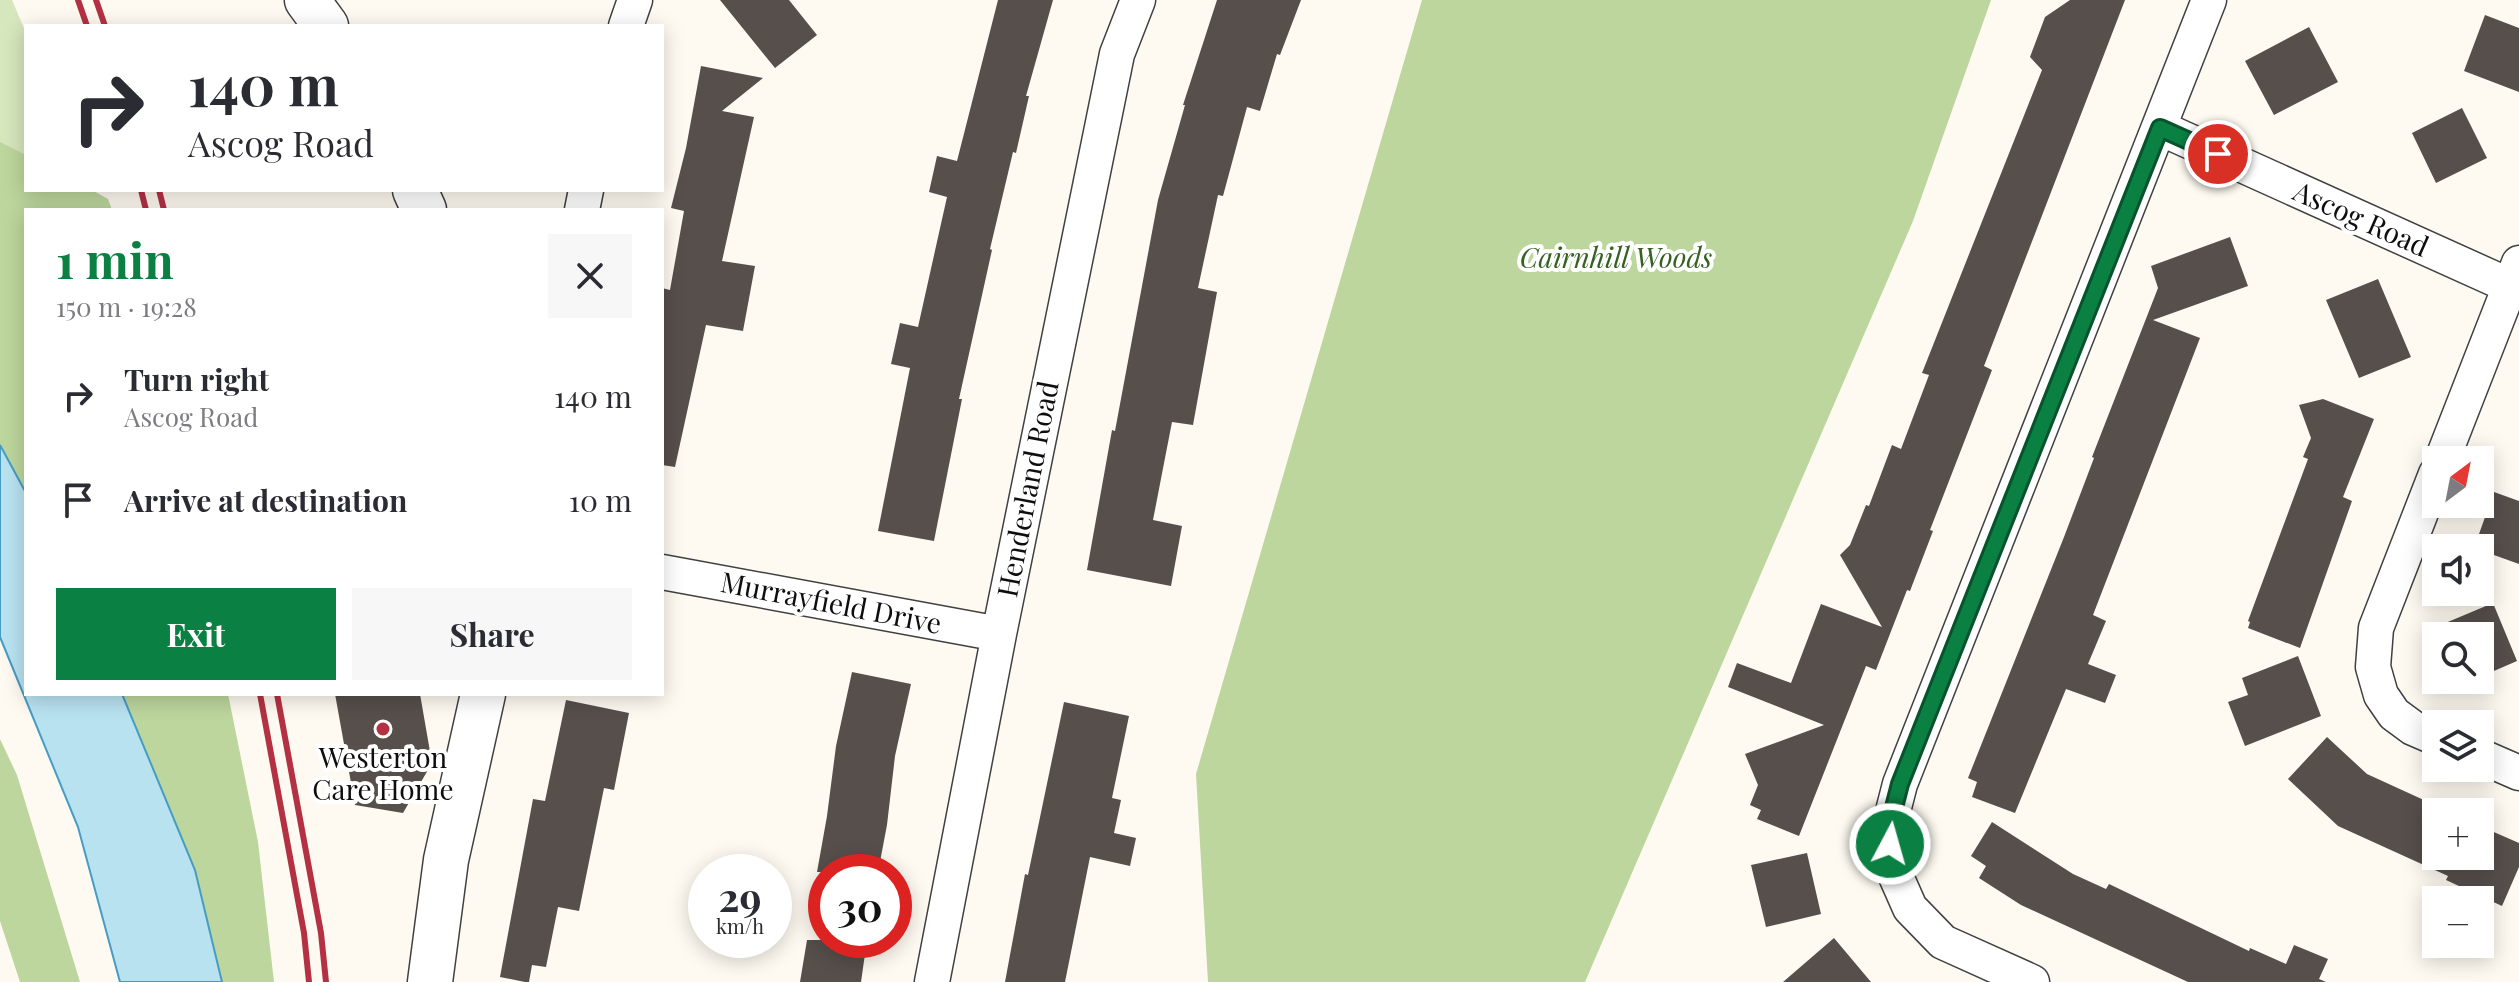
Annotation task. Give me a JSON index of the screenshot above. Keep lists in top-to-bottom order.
{
  "streets": {
    "street": ["Ascog Road", "Henderland Road", "Murrayfield Drive"]
  },
  "crossings": [
    ["Henderland Road", "Murrayfield Drive"]
  ],
  "parks": ["Cairnhill Woods"],
  "places": ["Westerton Care Home"],
  "north": "top right",
  "page": {
    "turn": ["140 m", "Ascog Road"],
    "heading": ["1 min", "150 m · 19:28"],
    "list": [
      {
        "name": "Turn right",
        "note": "Ascog Road",
        "value": "140 m"
      },
      {
        "name": "Arrive at destination",
        "value": "10 m"
      }
    ],
    "map_buttons": ["+", "−"],
    "buttons": ["Exit", "Share"],
    "speed": "29 km/h",
    "limit": "30"
  }
}
